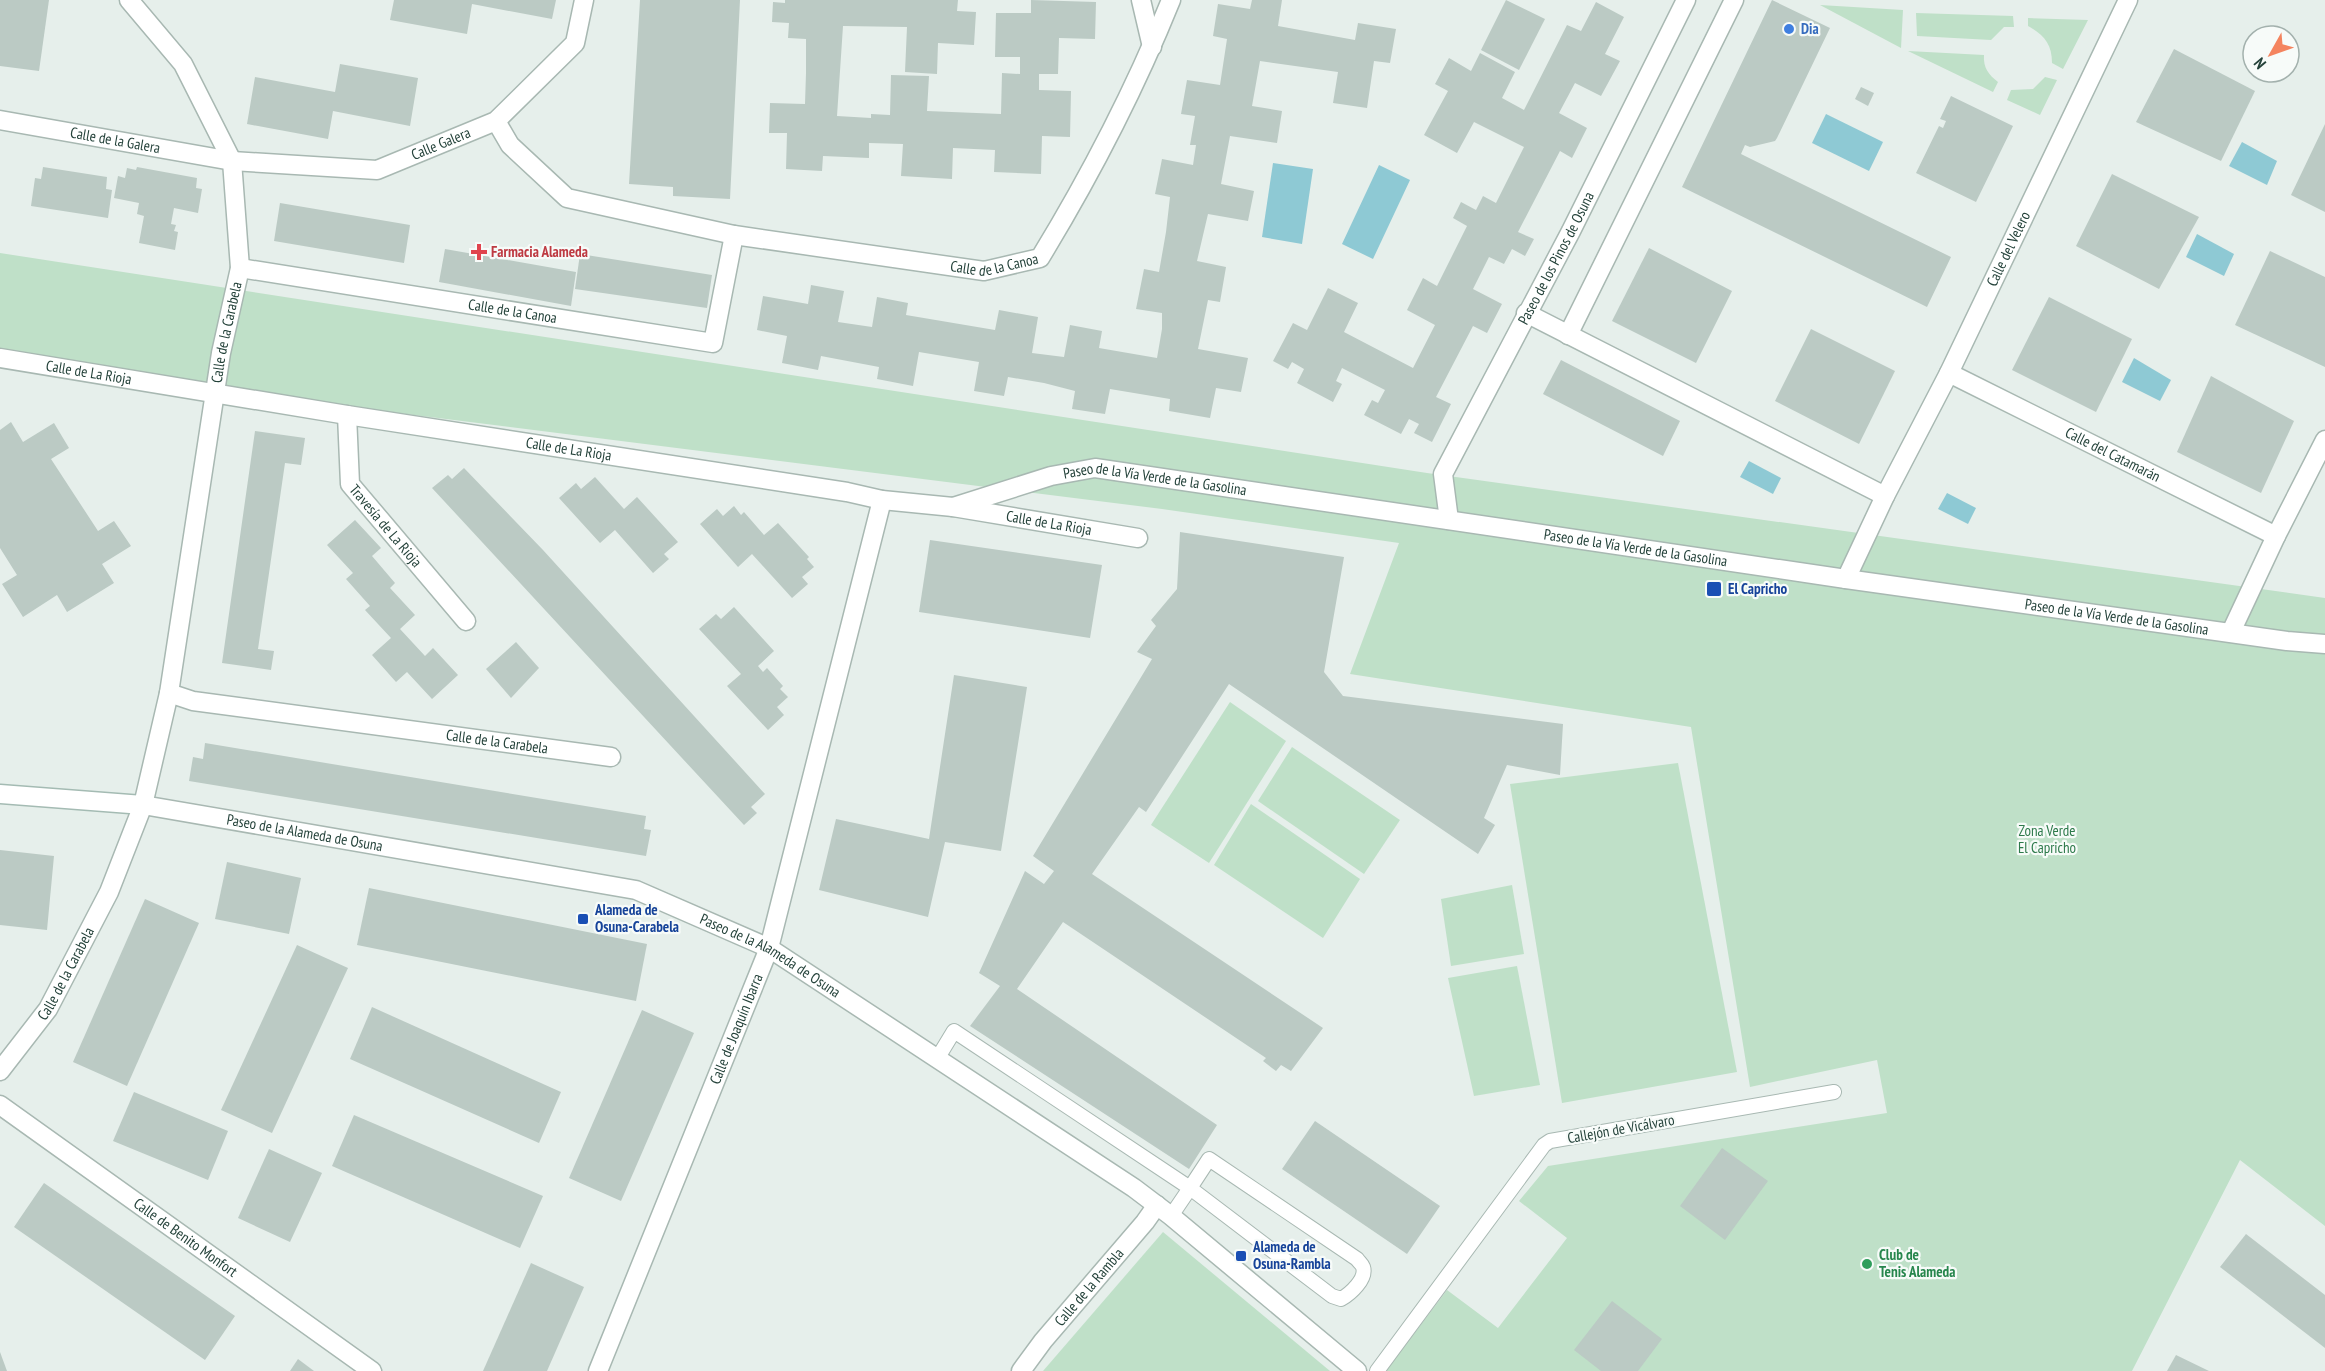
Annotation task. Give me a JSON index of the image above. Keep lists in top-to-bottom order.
{
  "streets": {
    "street": [
      "Calle de la Galera",
      "Calle Galera",
      "Calle del Velero",
      "Paseo de los Pinos de Osuna",
      "Calle de la Canoa",
      "Calle de la Carabela",
      "Calle de La Rioja",
      "Calle del Catamarán",
      "Paseo de la Vía Verde de la Gasolina",
      "Travesía de La Rioja",
      "Paseo de la Alameda de Osuna",
      "Calle de Joaquín Ibarra",
      "Calle de Benito Monfort",
      "Calle de la Rambla"
    ],
    "lane": ["Callejón de Vicálvaro"]
  },
  "crossings": [
    ["Calle de la Galera", "Calle Galera"],
    ["Calle de la Galera", "Calle de la Carabela"],
    ["Calle Galera", "Calle de la Canoa"],
    ["Calle Galera", "Calle de la Carabela"],
    ["Calle del Velero", "Calle del Catamarán"],
    ["Calle del Velero", "Paseo de la Vía Verde de la Gasolina"],
    ["Paseo de los Pinos de Osuna", "Paseo de la Vía Verde de la Gasolina"],
    ["Calle de la Canoa", "Calle de la Carabela"],
    ["Calle de la Carabela", "Calle de La Rioja"],
    ["Calle de la Carabela", "Paseo de la Alameda de Osuna"],
    ["Calle de La Rioja", "Paseo de la Vía Verde de la Gasolina"],
    ["Calle de La Rioja", "Travesía de La Rioja"],
    ["Calle de La Rioja", "Calle de Joaquín Ibarra"],
    ["Paseo de la Alameda de Osuna", "Calle de Joaquín Ibarra"],
    ["Paseo de la Alameda de Osuna", "Calle de la Rambla"]
  ],
  "parks": ["Zona Verde El Capricho"],
  "places": {
    "other": ["Dia", "Club de Tenis Alameda"],
    "health": ["Farmacia Alameda"],
    "transit": ["El Capricho", "Alameda de Osuna-Carabela", "Alameda de Osuna-Rambla"]
  },
  "north": "bottom left"
}
